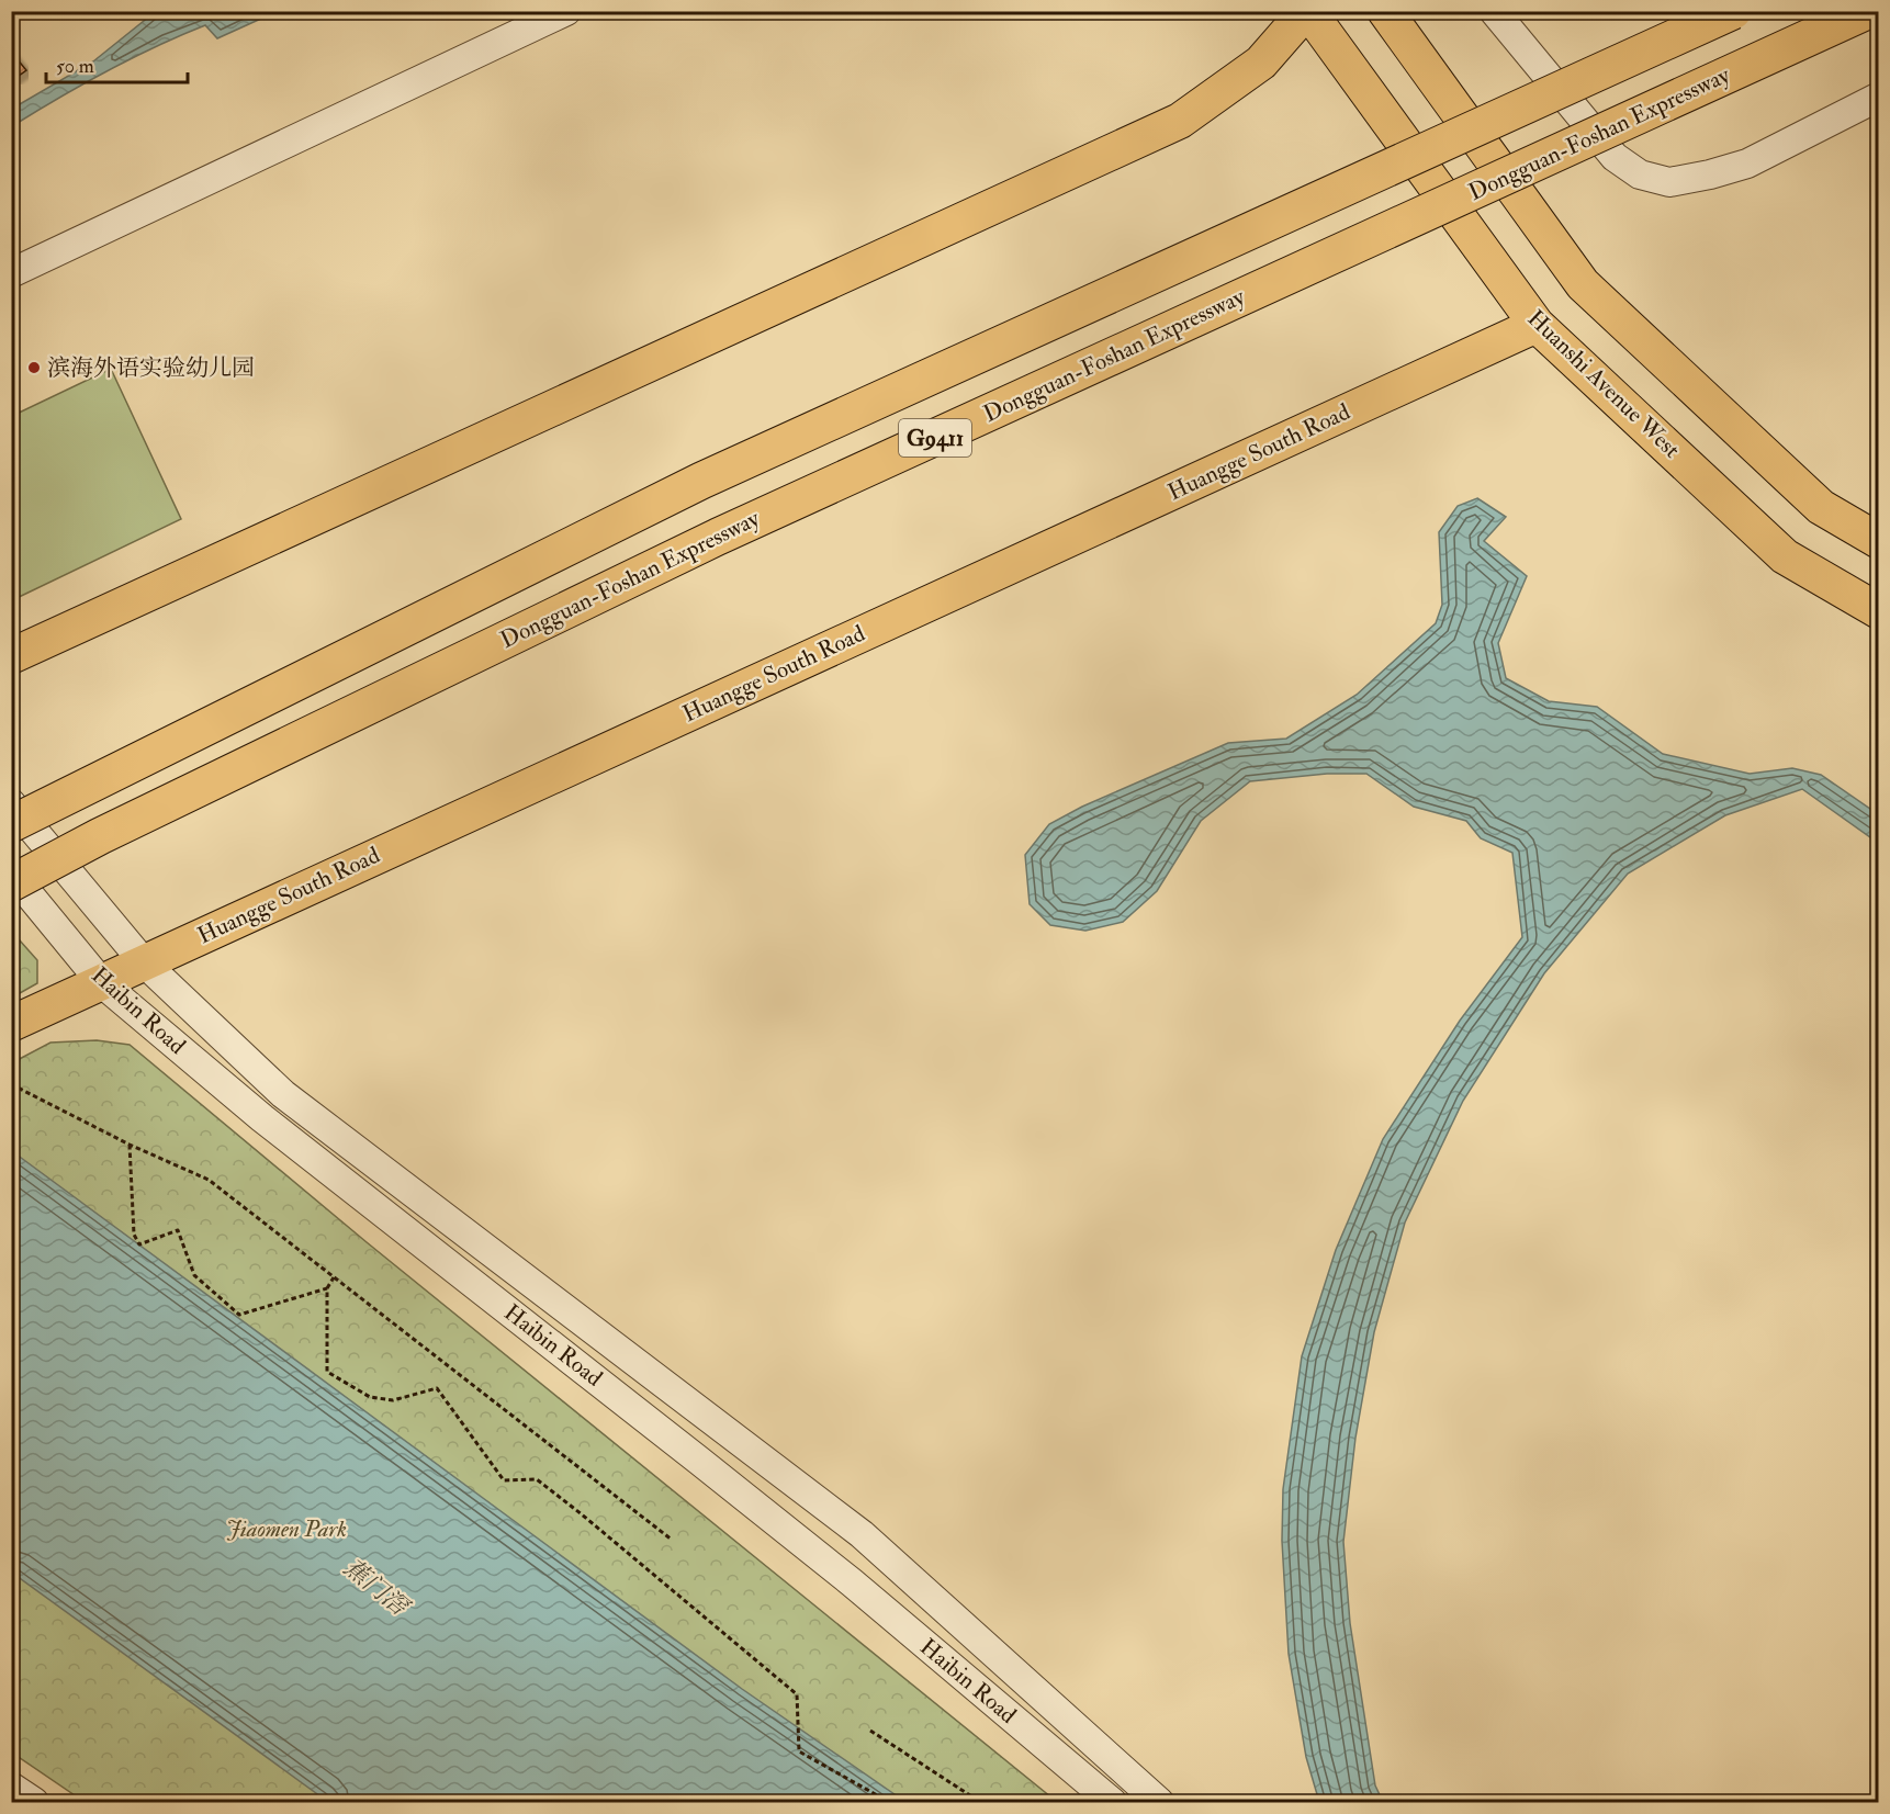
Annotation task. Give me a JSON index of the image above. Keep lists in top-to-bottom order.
{
  "streets": {
    "highway": ["Dongguan-Foshan Expressway", "G9411"],
    "main road": ["Huanshi Avenue West", "Huangge South Road"],
    "street": ["Haibin Road"]
  },
  "crossings": [
    ["Huanshi Avenue West", "Huangge South Road"],
    ["Huangge South Road", "Haibin Road"]
  ],
  "water": ["蕉门滘"],
  "parks": ["Jiaomen Park"],
  "places": ["滨海外语实验幼儿园"],
  "scale_bar": "50 m"
}
